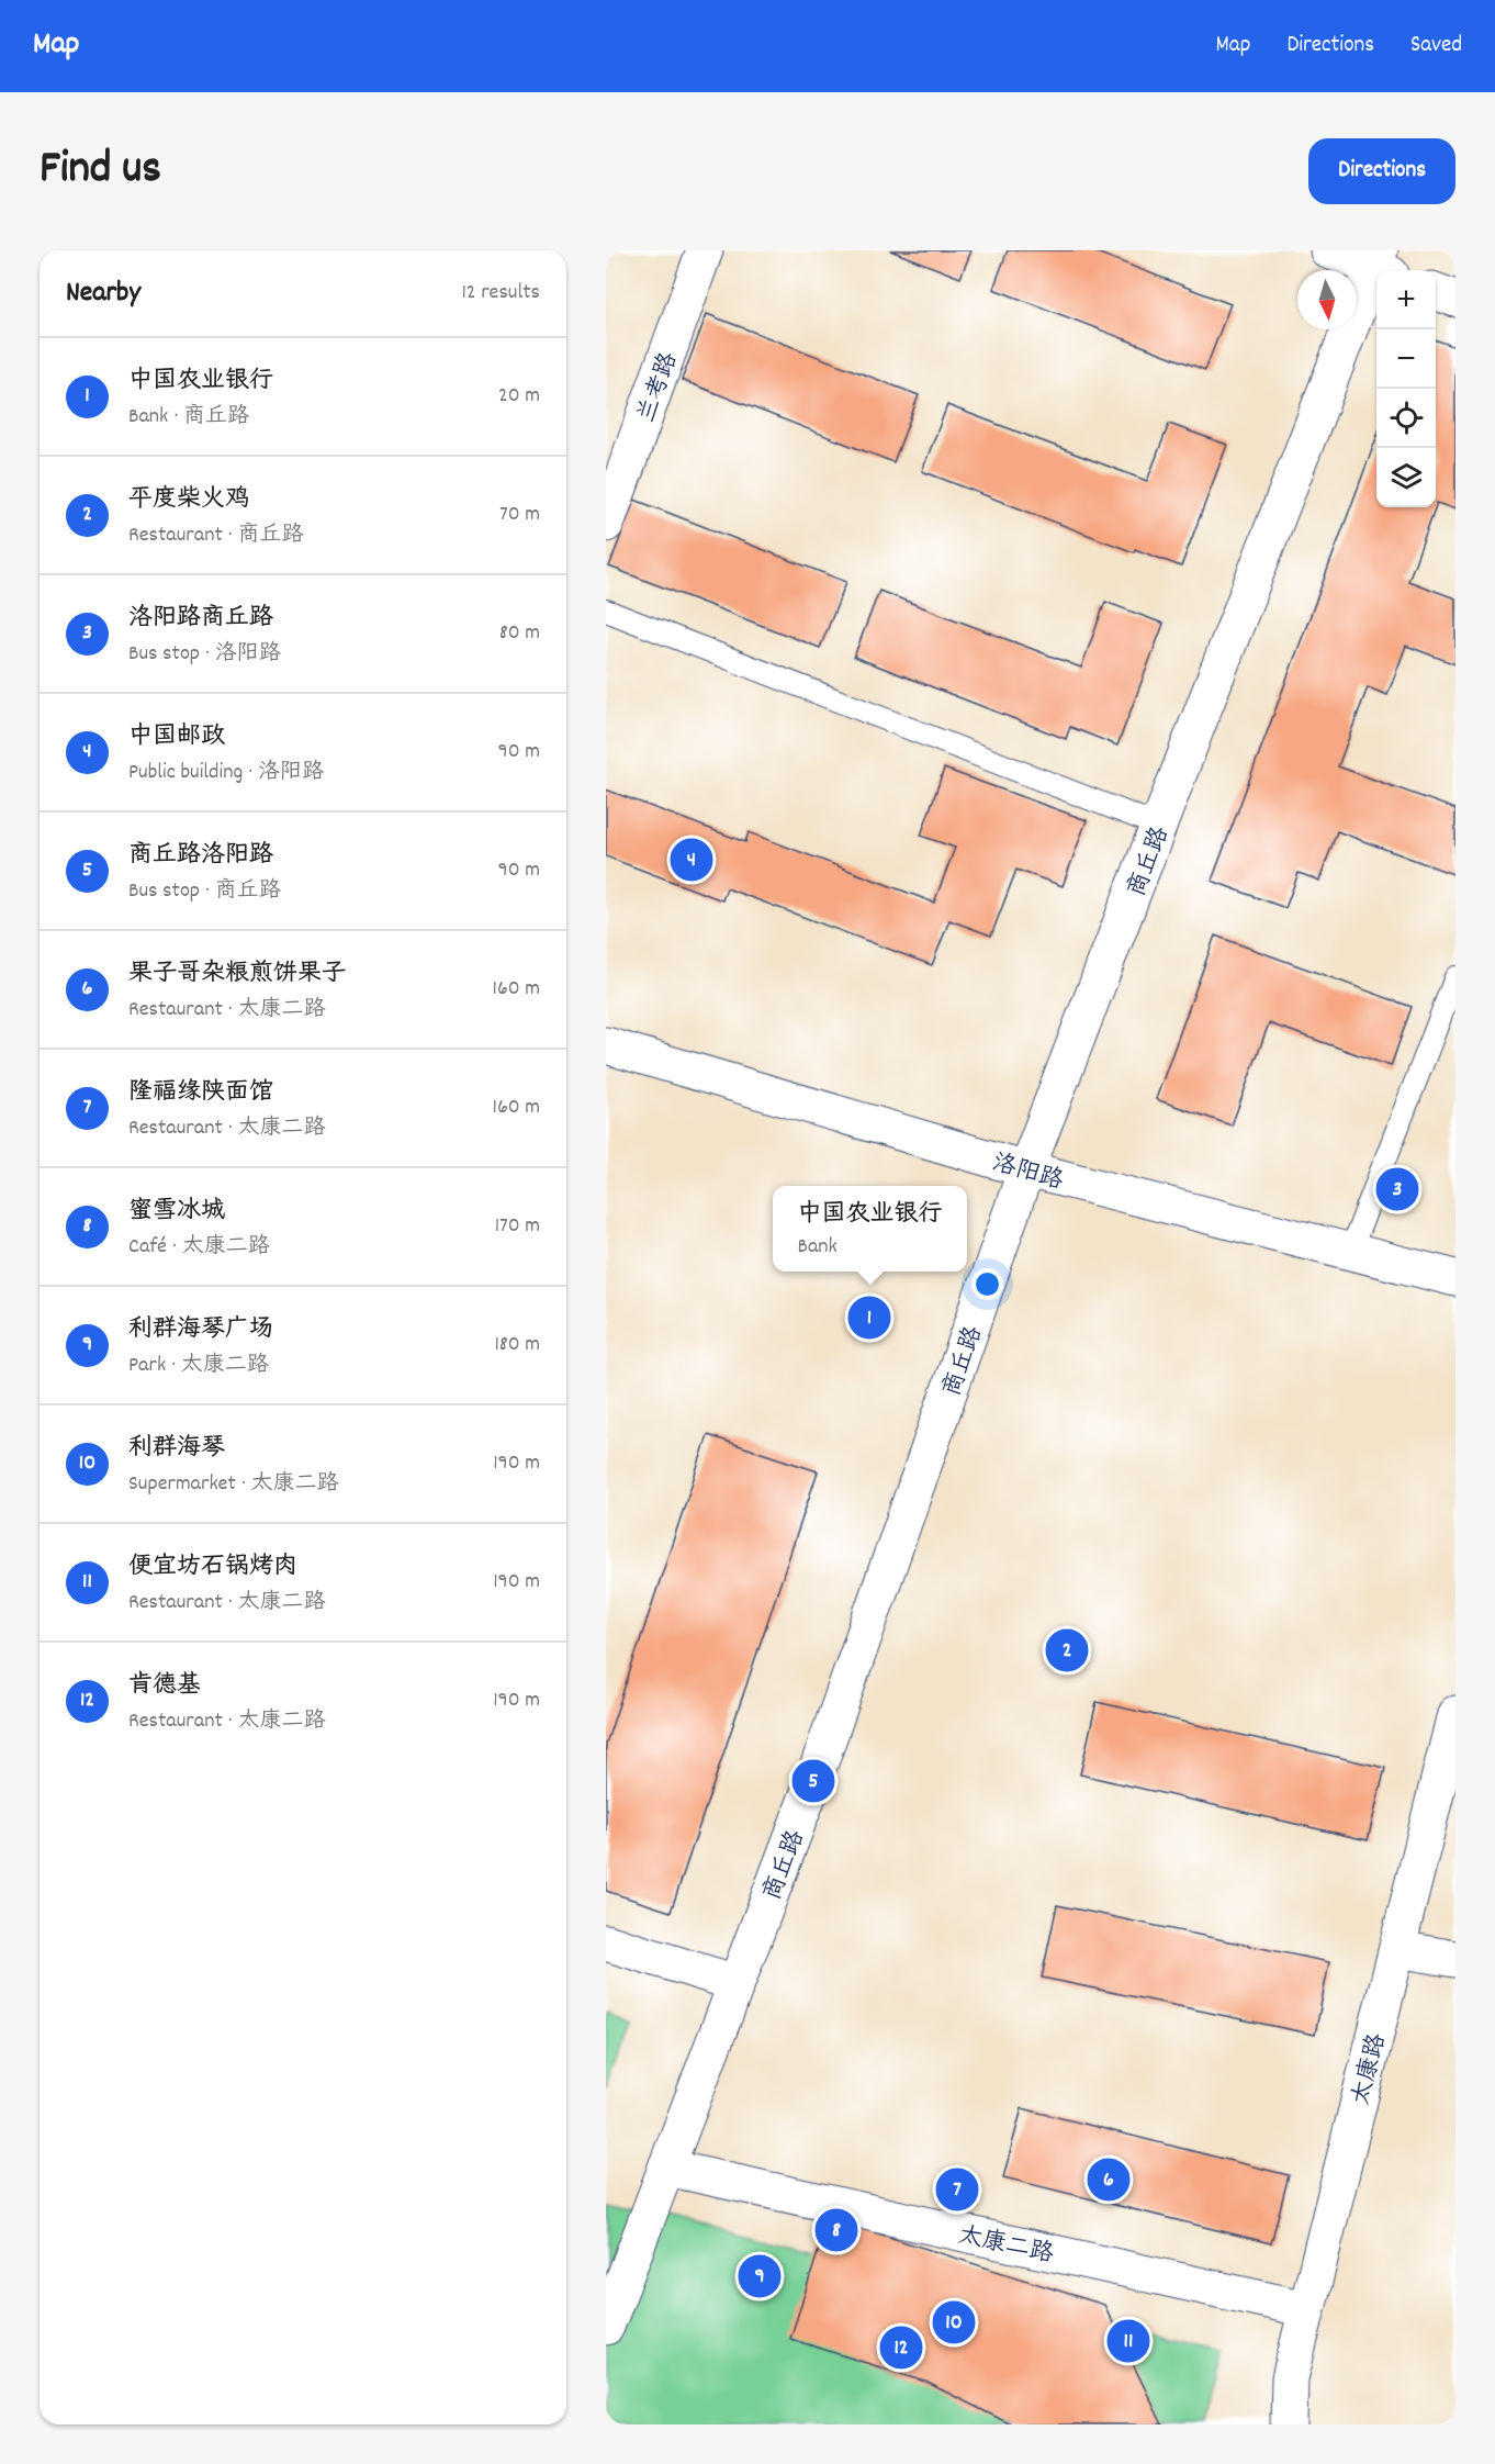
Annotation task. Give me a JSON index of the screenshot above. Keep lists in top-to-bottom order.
{
  "streets": {
    "street": [
      "兰考路",
      "商丘路",
      "洛阳路",
      "太康路",
      "太康二路"
    ]
  },
  "crossings": [
    ["商丘路", "洛阳路"],
    ["商丘路", "太康二路"],
    ["太康路", "太康二路"]
  ],
  "north": "bottom",
  "page": {
    "header": "Map",
    "nav": ["Map", "Directions", "Saved"],
    "title": "Find us",
    "buttons": "Directions",
    "heading": ["Nearby", "12 results"],
    "map_buttons": ["+", "−"],
    "list": [
      {
        "mark": "1",
        "name": "中国农业银行",
        "note": "Bank · 商丘路",
        "value": "20 m"
      },
      {
        "mark": "2",
        "name": "平度柴火鸡",
        "note": "Restaurant · 商丘路",
        "value": "70 m"
      },
      {
        "mark": "3",
        "name": "洛阳路商丘路",
        "note": "Bus stop · 洛阳路",
        "value": "80 m"
      },
      {
        "mark": "4",
        "name": "中国邮政",
        "note": "Public building · 洛阳路",
        "value": "90 m"
      },
      {
        "mark": "5",
        "name": "商丘路洛阳路",
        "note": "Bus stop · 商丘路",
        "value": "90 m"
      },
      {
        "mark": "6",
        "name": "果子哥杂粮煎饼果子",
        "note": "Restaurant · 太康二路",
        "value": "160 m"
      },
      {
        "mark": "7",
        "name": "隆福缘陕面馆",
        "note": "Restaurant · 太康二路",
        "value": "160 m"
      },
      {
        "mark": "8",
        "name": "蜜雪冰城",
        "note": "Café · 太康二路",
        "value": "170 m"
      },
      {
        "mark": "9",
        "name": "利群海琴广场",
        "note": "Park · 太康二路",
        "value": "180 m"
      },
      {
        "mark": "10",
        "name": "利群海琴",
        "note": "Supermarket · 太康二路",
        "value": "190 m"
      },
      {
        "mark": "11",
        "name": "便宜坊石锅烤肉",
        "note": "Restaurant · 太康二路",
        "value": "190 m"
      },
      {
        "mark": "12",
        "name": "肯德基",
        "note": "Restaurant · 太康二路",
        "value": "190 m"
      }
    ],
    "pins": [
      "4",
      "3",
      "1",
      "2",
      "5",
      "6",
      "7",
      "8",
      "9",
      "10",
      "11",
      "12"
    ],
    "popup": ["中国农业银行", "Bank"]
  }
}
